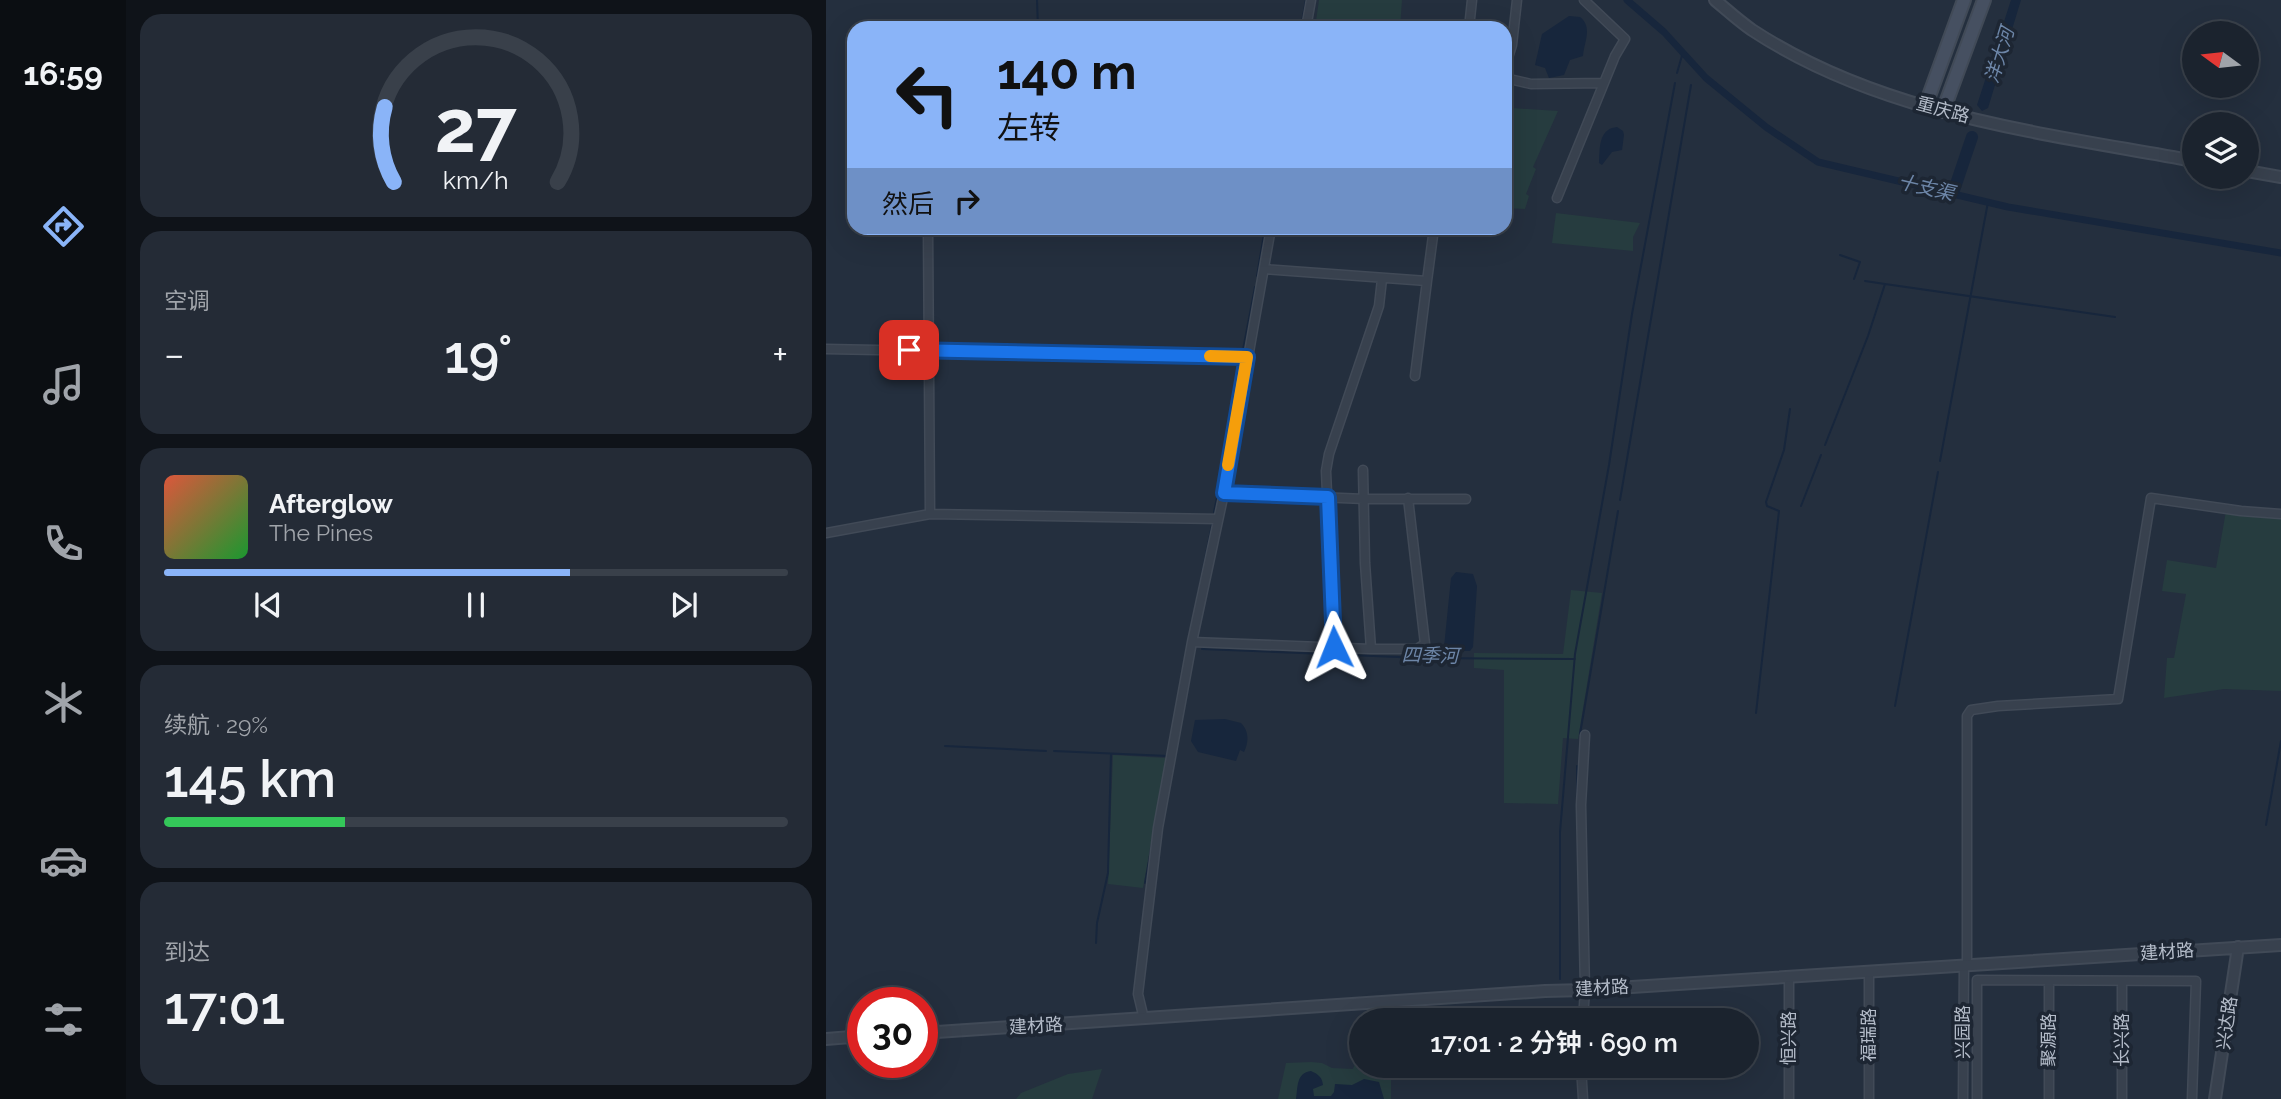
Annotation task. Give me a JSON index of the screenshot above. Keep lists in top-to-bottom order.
{
  "streets": {
    "street": [
      "重庆路",
      "建材路",
      "兴达路",
      "兴园路",
      "福瑞路",
      "恒兴路",
      "聚源路",
      "长兴路"
    ]
  },
  "crossings": [
    ["建材路", "兴达路"],
    ["建材路", "兴园路"],
    ["建材路", "福瑞路"],
    ["建材路", "恒兴路"]
  ],
  "water": ["洋大河", "十支渠", "四季河"],
  "north": "left",
  "page": {
    "tabs": "16:59",
    "turn": ["140 m", "左转"],
    "then": "然后",
    "tile": [
      "空调",
      ["续航 · 29%", "145 km"],
      ["到达", "17:01"]
    ],
    "heat": ["−", "19°", "+"],
    "song": ["Afterglow", "The Pines"],
    "limit": "30",
    "trip": "17:01 · 2 分钟 · 690 m",
    "gauge": ["27", "km/h"]
  }
}
